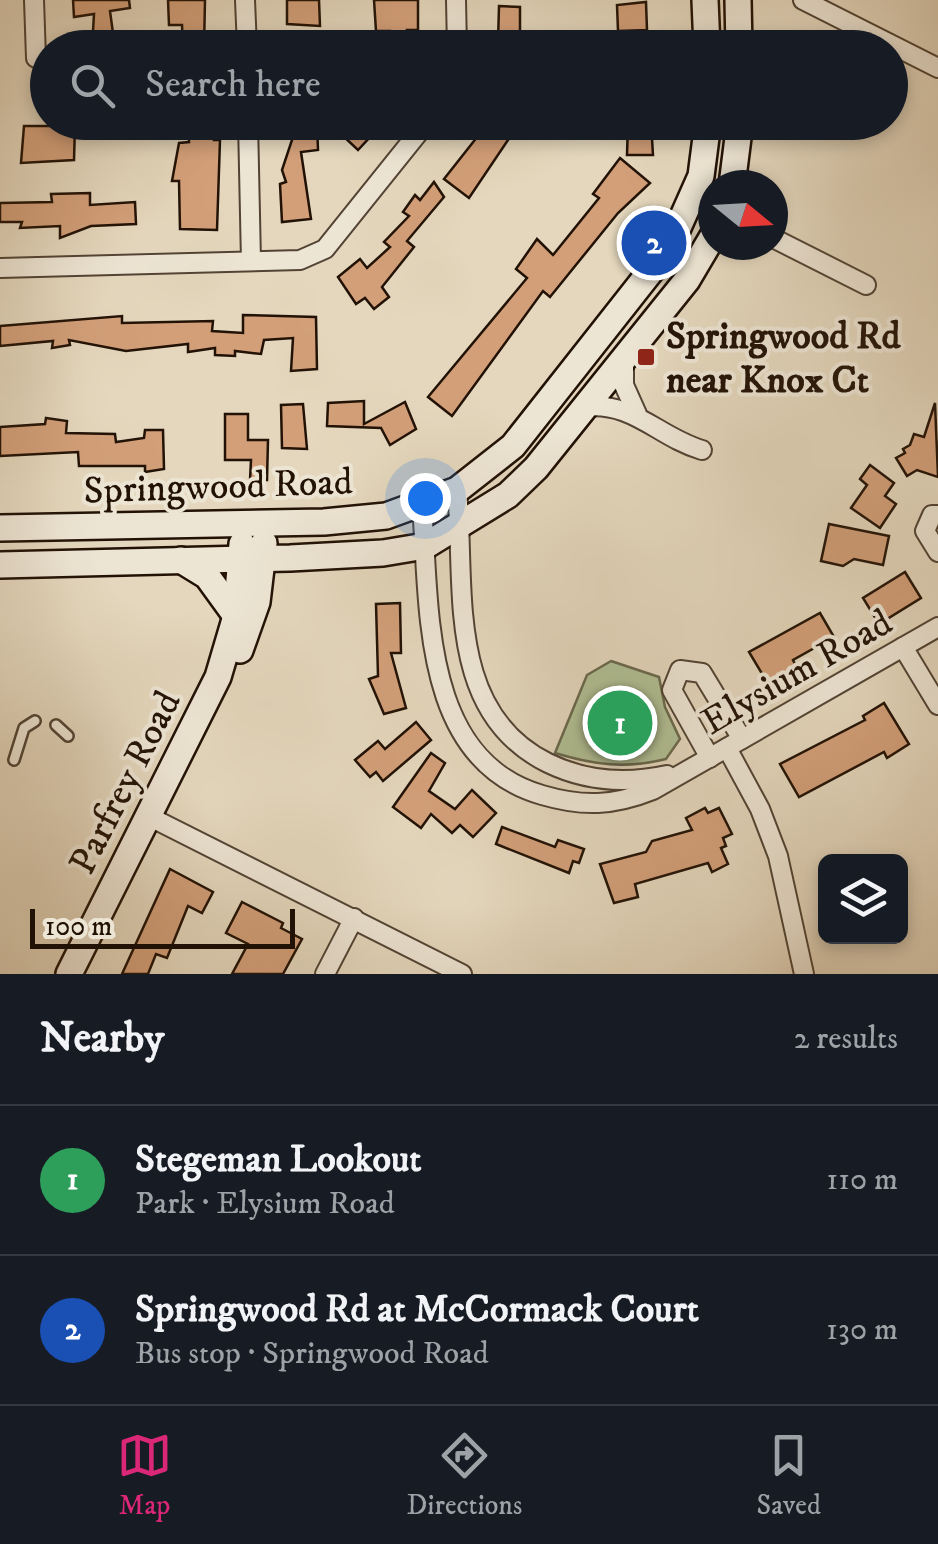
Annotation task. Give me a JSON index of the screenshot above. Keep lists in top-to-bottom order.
{
  "streets": {
    "main road": ["Springwood Road", "Parfrey Road"],
    "street": ["Elysium Road"]
  },
  "crossings": [
    ["Springwood Road", "Elysium Road"],
    ["Springwood Road", "Parfrey Road"]
  ],
  "places": {
    "transit": ["Springwood Rd near Knox Ct"]
  },
  "scale_bar": "100 m",
  "north": "right",
  "page": {
    "search": "Search here",
    "pins": ["2", "1"],
    "scale": "100 m",
    "heading": ["Nearby", "2 results"],
    "list": [
      {
        "mark": "1",
        "name": "Stegeman Lookout",
        "note": "Park · Elysium Road",
        "value": "110 m"
      },
      {
        "mark": "2",
        "name": "Springwood Rd at McCormack Court",
        "note": "Bus stop · Springwood Road",
        "value": "130 m"
      }
    ],
    "nav": ["Map", "Directions", "Saved"]
  }
}
